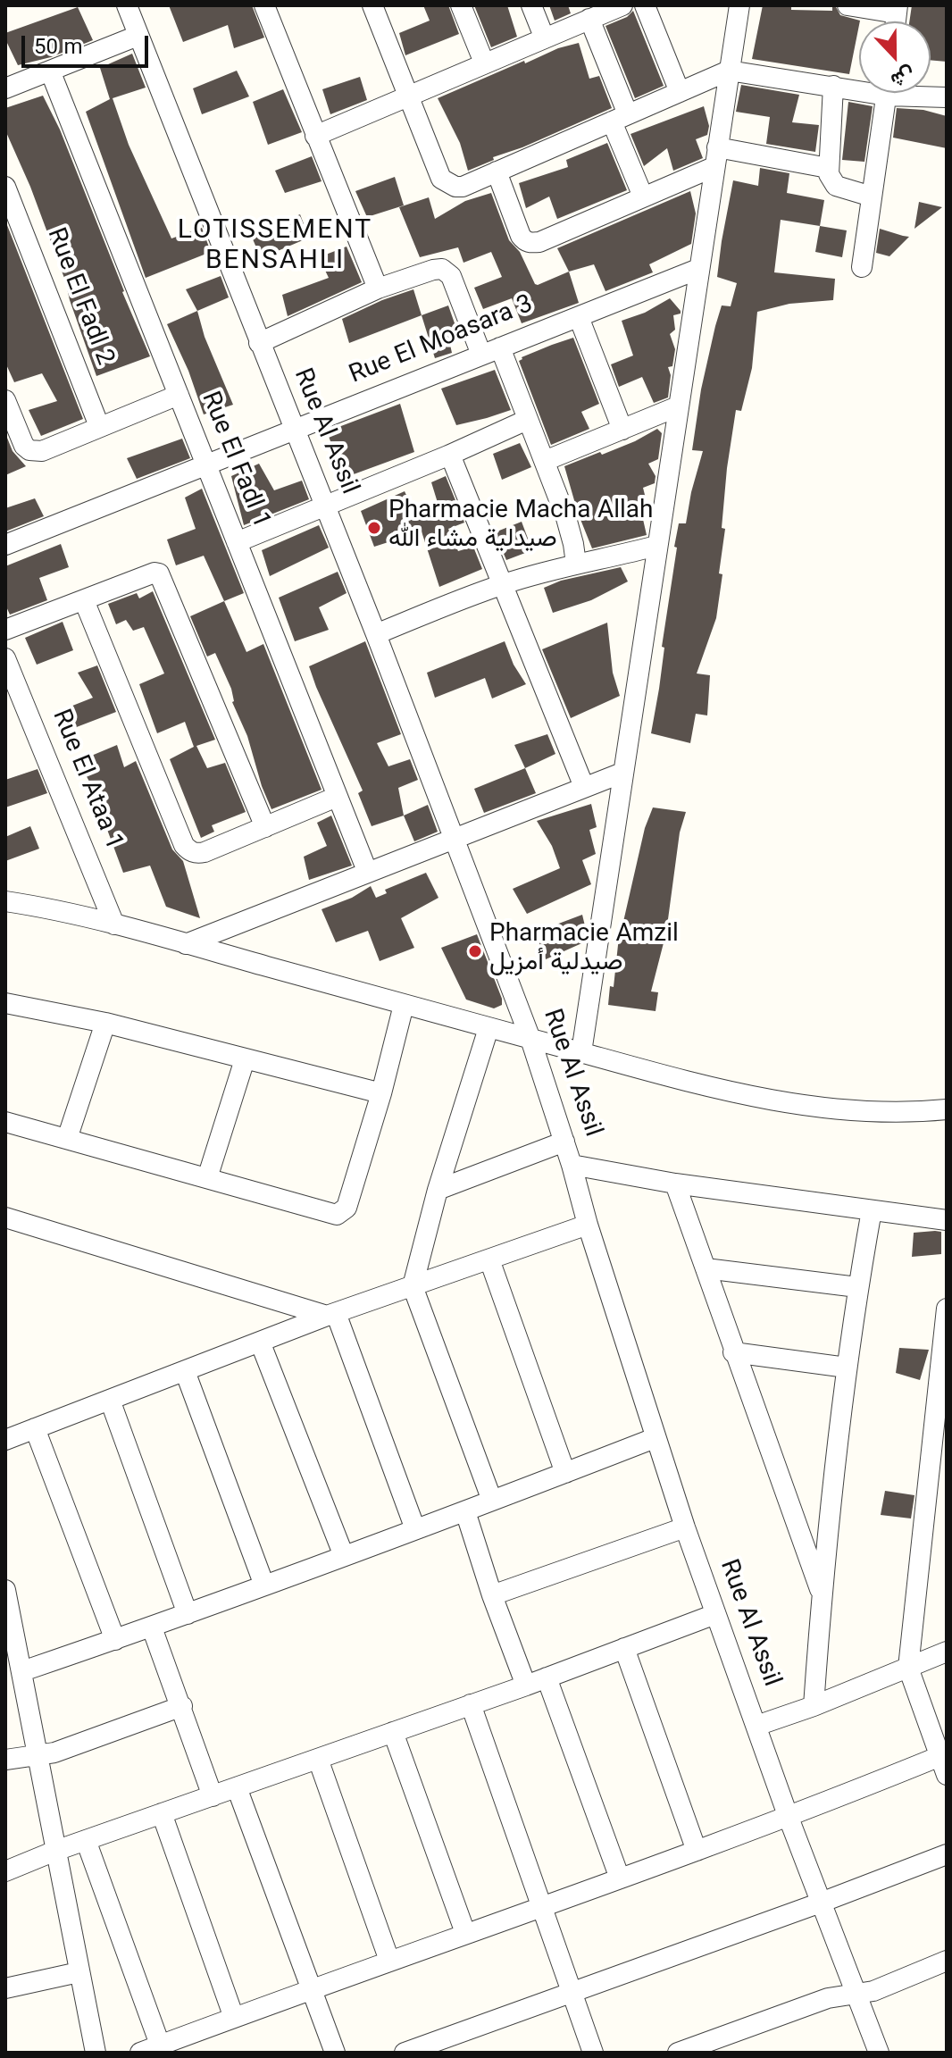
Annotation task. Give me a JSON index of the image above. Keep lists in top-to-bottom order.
{
  "streets": {
    "street": [
      "Rue El Fadl 2",
      "Rue El Moasara 3",
      "Rue Al Assil",
      "Rue El Fadl 1",
      "Rue El Ataa 1"
    ]
  },
  "crossings": [
    ["Rue El Moasara 3", "Rue Al Assil"],
    ["Rue El Moasara 3", "Rue El Fadl 1"]
  ],
  "districts": ["LOTISSEMENT BENSAHLI"],
  "places": ["Pharmacie Macha Allah صيدلية مشاء الله", "Pharmacie Amzil صيدلية أمزيل"],
  "scale_bar": "50 m",
  "north": "bottom"
}
